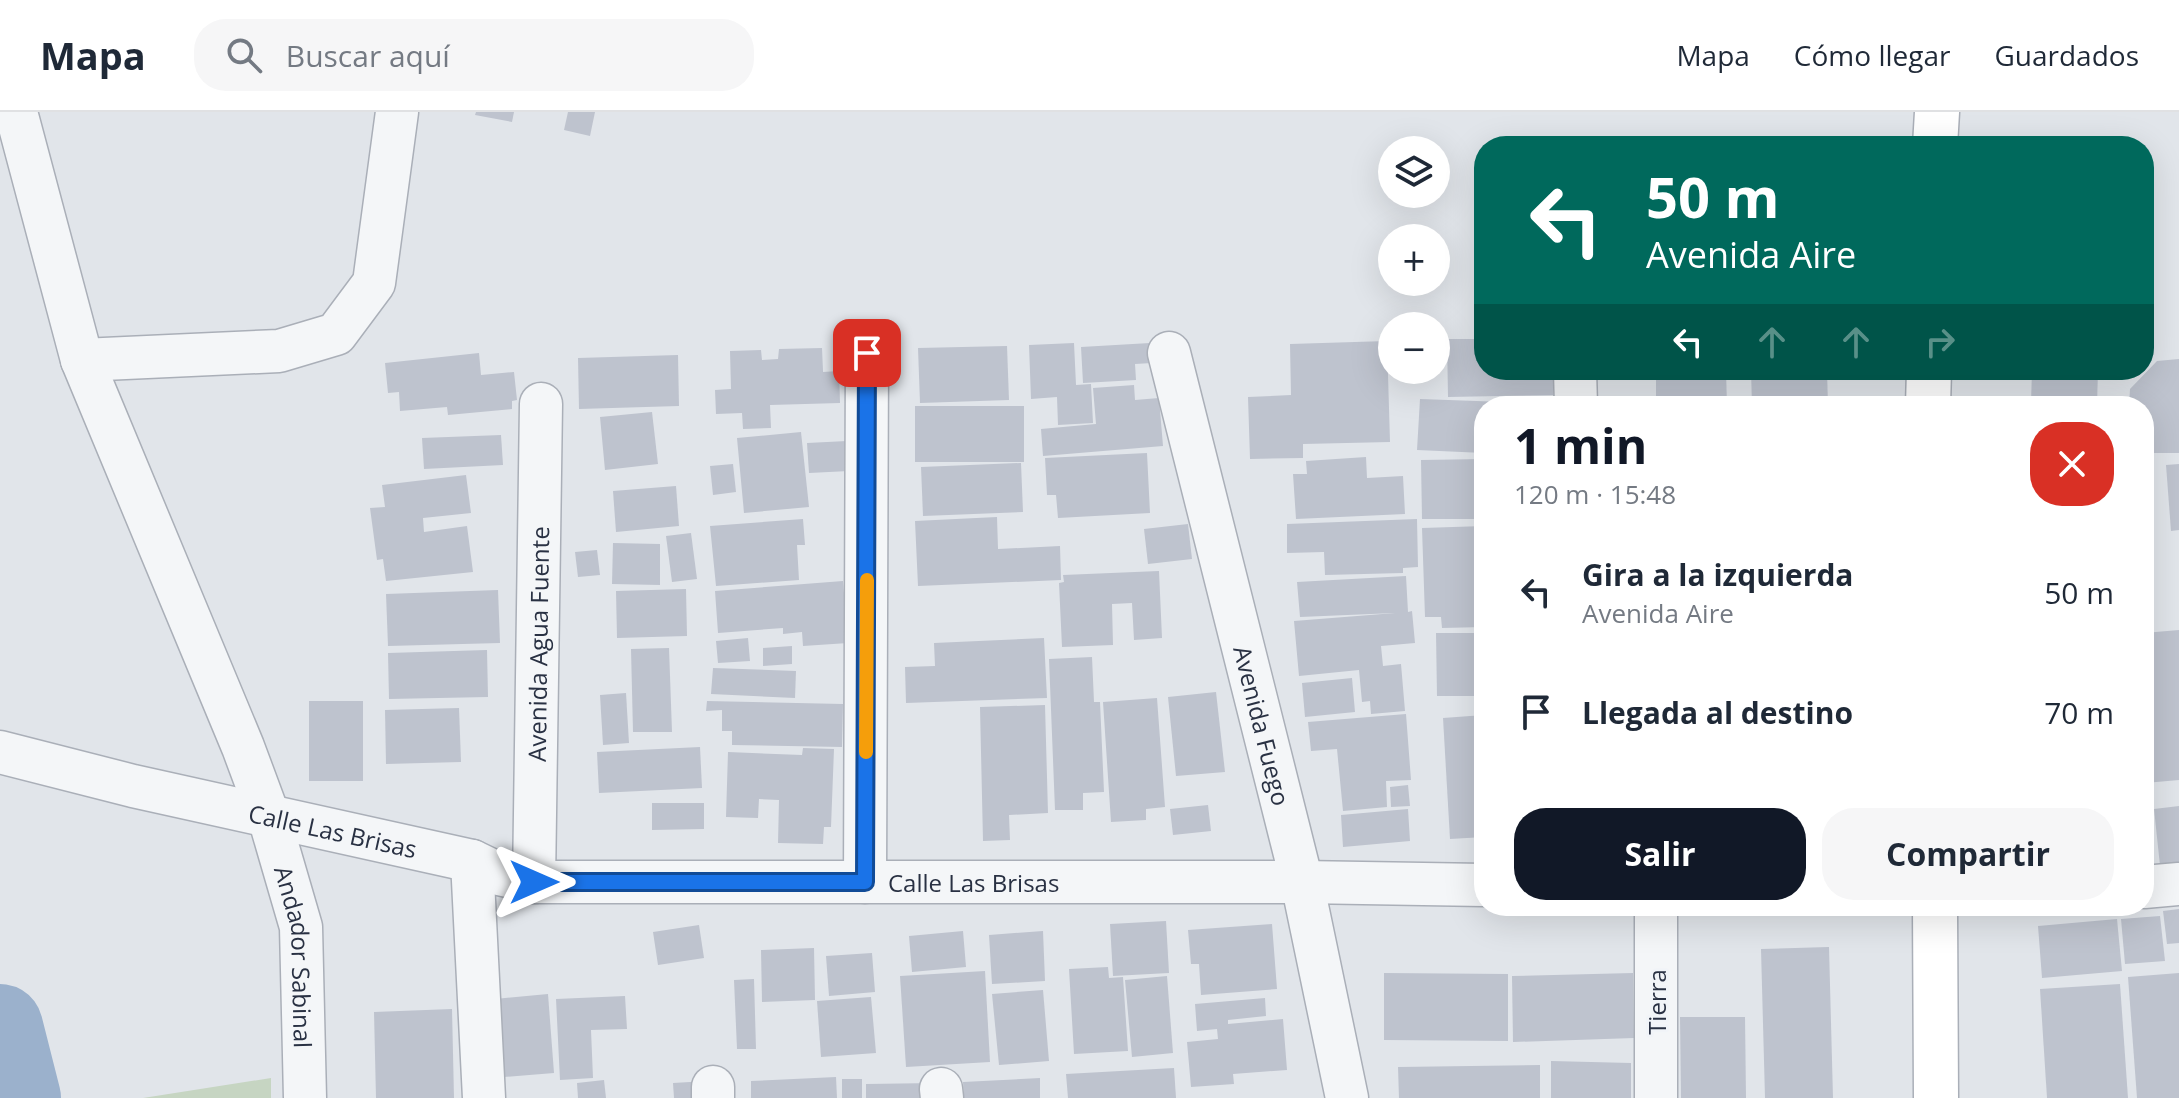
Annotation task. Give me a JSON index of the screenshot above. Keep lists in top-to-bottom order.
{
  "streets": {
    "street": [
      "Avenida Agua Fuente",
      "Avenida Fuego",
      "Calle Las Brisas",
      "Andador Sabinal",
      "Tierra"
    ]
  },
  "crossings": [
    ["Avenida Agua Fuente", "Calle Las Brisas"],
    ["Avenida Fuego", "Calle Las Brisas"],
    ["Calle Las Brisas", "Andador Sabinal"]
  ],
  "page": {
    "header": "Mapa",
    "search": "Buscar aquí",
    "nav": ["Mapa", "Cómo llegar", "Guardados"],
    "map_buttons": ["+", "−"],
    "turn": ["50 m", "Avenida Aire"],
    "heading": ["1 min", "120 m · 15:48"],
    "list": [
      {
        "name": "Gira a la izquierda",
        "note": "Avenida Aire",
        "value": "50 m"
      },
      {
        "name": "Llegada al destino",
        "value": "70 m"
      }
    ],
    "buttons": ["Salir", "Compartir"]
  }
}
